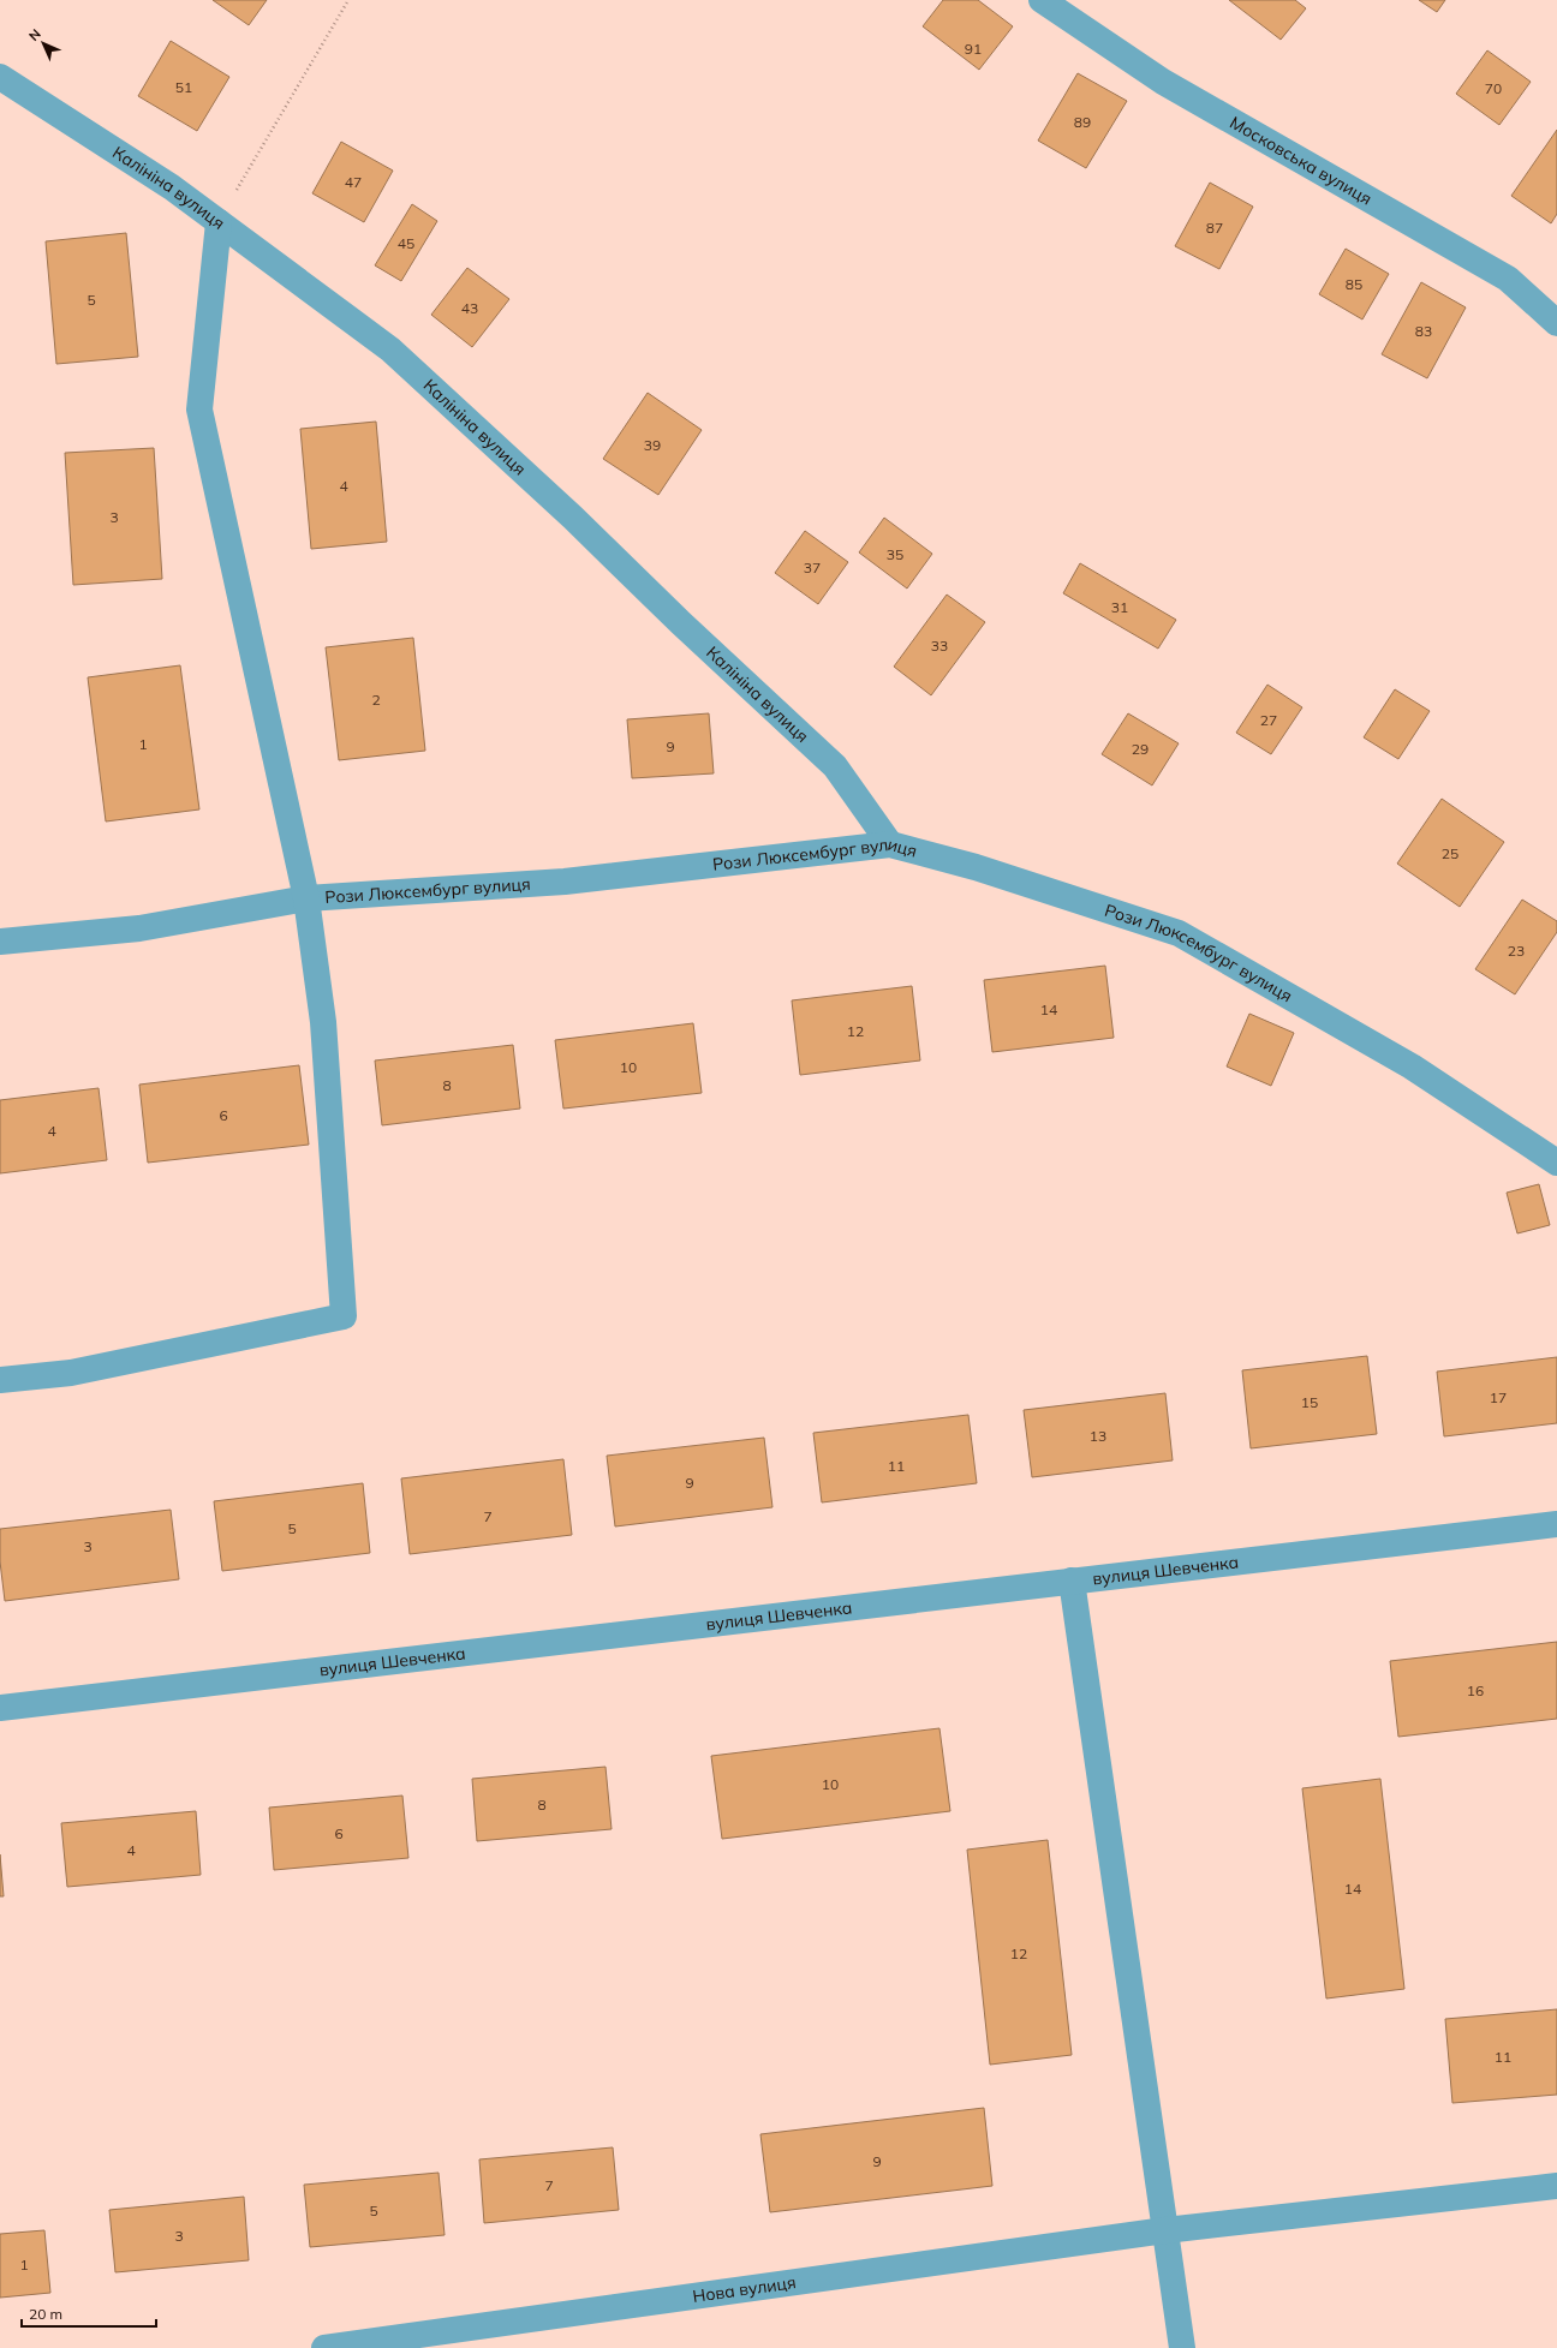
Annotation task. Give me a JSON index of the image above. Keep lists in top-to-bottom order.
{
  "streets": {
    "street": [
      "Московська вулиця",
      "Калініна вулиця",
      "Рози Люксембург вулиця",
      "вулиця Шевченка",
      "Нова вулиця"
    ]
  },
  "crossings": [
    ["Калініна вулиця", "Рози Люксембург вулиця"]
  ],
  "house_numbers": [
    "91",
    "51",
    "70",
    "89",
    "47",
    "87",
    "45",
    "85",
    "5",
    "43",
    "83",
    "39",
    "4",
    "3",
    "35",
    "37",
    "31",
    "33",
    "2",
    "27",
    "1",
    "9",
    "29",
    "25",
    "23",
    "14",
    "12",
    "10",
    "8",
    "6",
    "4",
    "17",
    "15",
    "13",
    "11",
    "9",
    "7",
    "5",
    "3",
    "16",
    "10",
    "8",
    "6",
    "4",
    "14",
    "12",
    "11",
    "9",
    "7",
    "5",
    "3",
    "1"
  ],
  "scale_bar": "20 m",
  "north": "top left"
}
